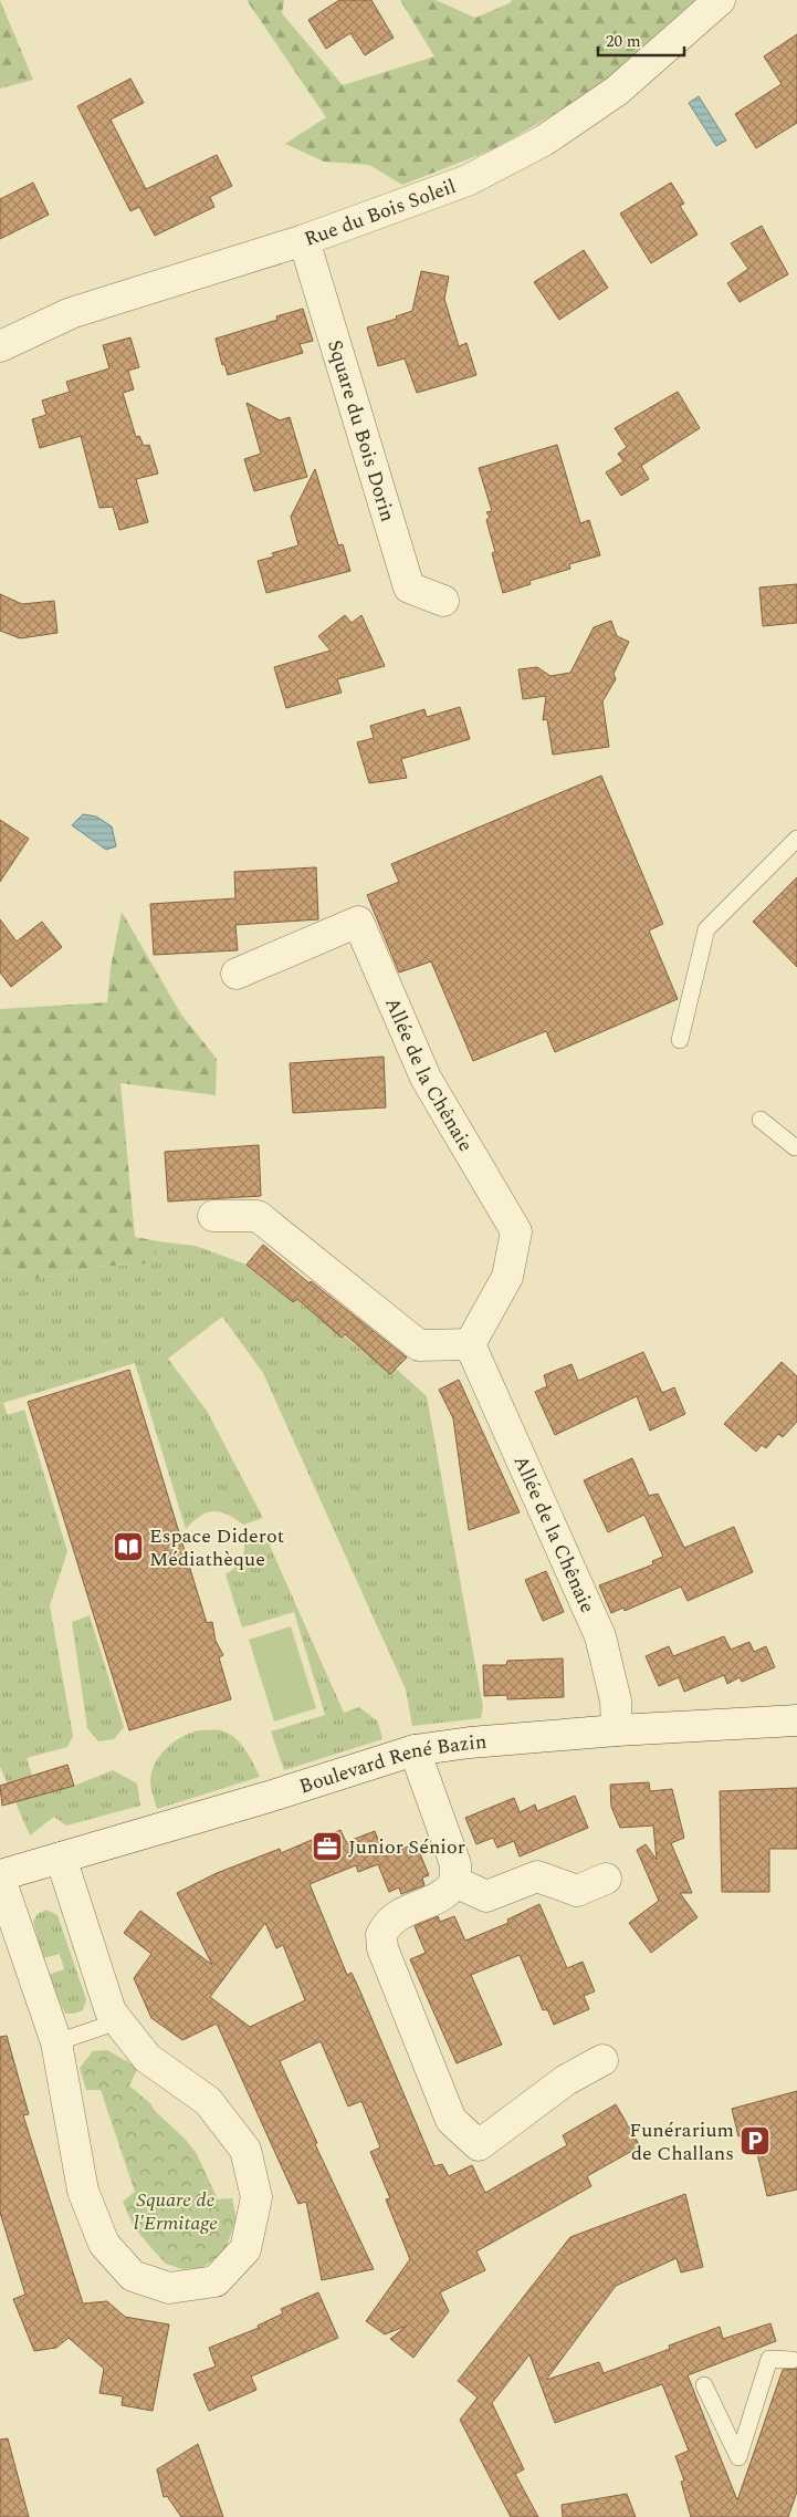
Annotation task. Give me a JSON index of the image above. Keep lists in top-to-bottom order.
{
  "streets": {
    "street": [
      "Rue du Bois Soleil",
      "Square du Bois Dorin",
      "Allée de la Chênaie",
      "Boulevard René Bazin"
    ]
  },
  "crossings": [
    ["Rue du Bois Soleil", "Square du Bois Dorin"],
    ["Allée de la Chênaie", "Boulevard René Bazin"]
  ],
  "parks": ["Square de l'Ermitage"],
  "places": {
    "library": ["Espace Diderot Médiathèque"],
    "office": ["Junior Sénior"],
    "parking": ["Funérarium de Challans"]
  },
  "scale_bar": "20 m"
}
